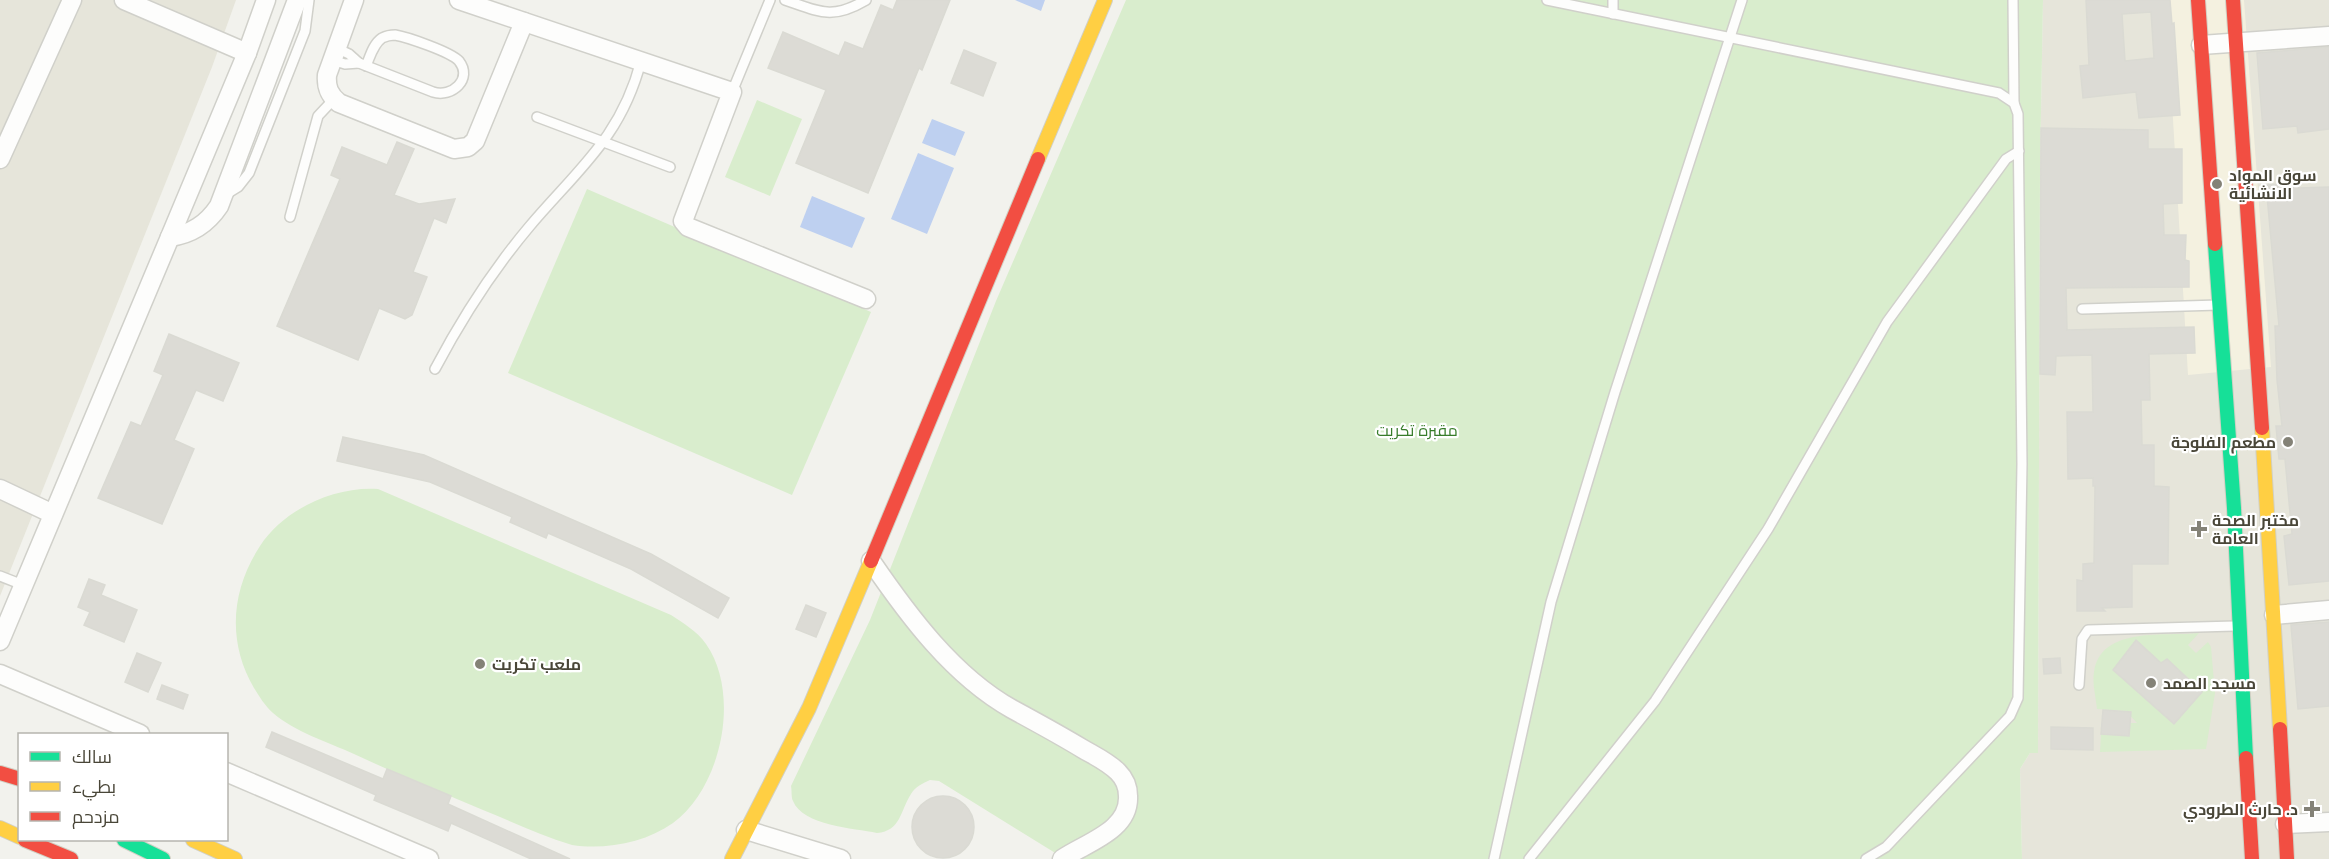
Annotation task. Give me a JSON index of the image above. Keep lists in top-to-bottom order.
{
  "parks": ["مقبرة تكريت"],
  "places": {
    "other": [
      "سوق المواد الانشائية",
      "مطعم الفلوجة",
      "ملعب تكريت",
      "مسجد الصمد"
    ],
    "health": ["مختبر الصحة العامة", "د. حارث الطرودي"]
  },
  "legend": ["سالك", "بطيء", "مزدحم"]
}
